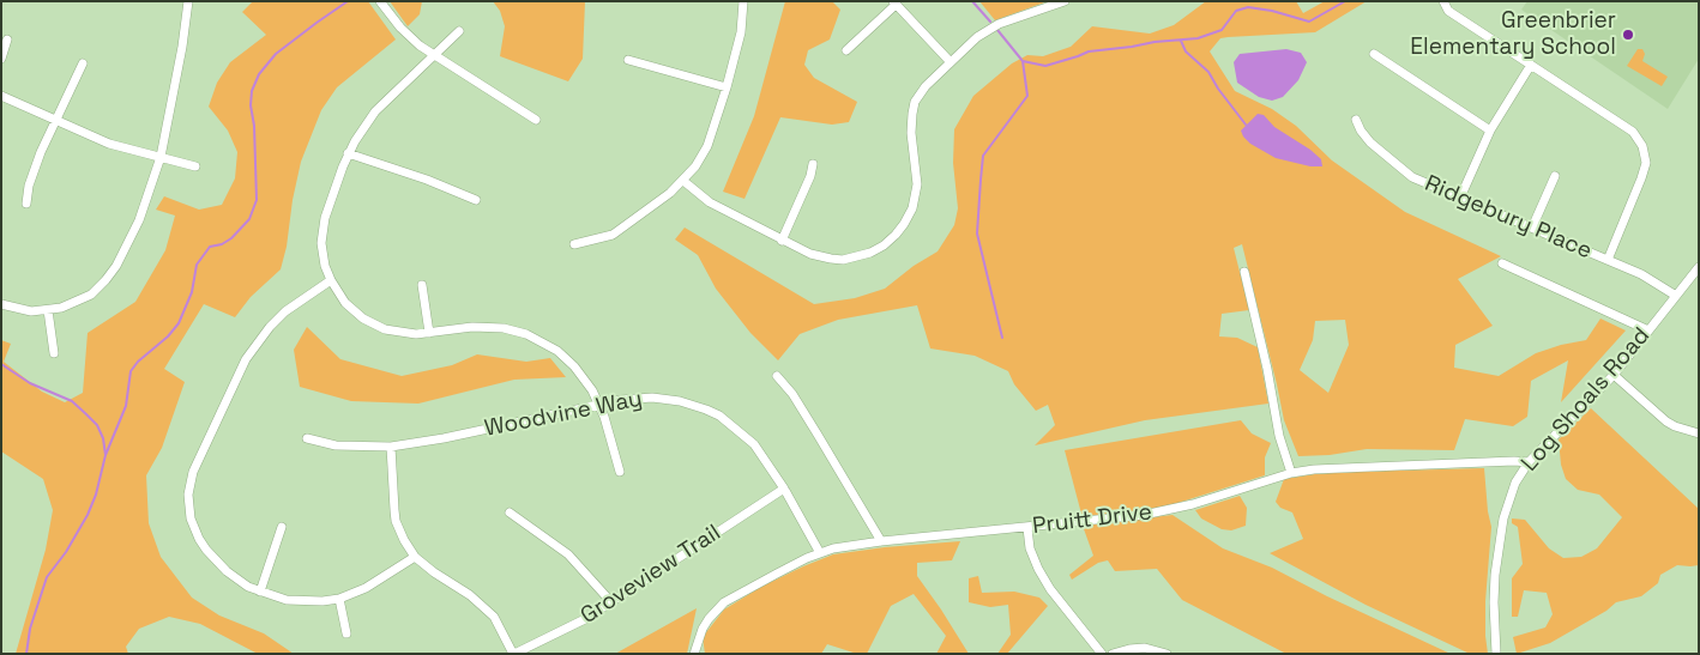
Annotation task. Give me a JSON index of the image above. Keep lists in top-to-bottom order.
{
  "streets": {
    "street": [
      "Ridgebury Place",
      "Log Shoals Road",
      "Woodvine Way",
      "Pruitt Drive",
      "Groveview Trail"
    ]
  },
  "crossings": [
    ["Ridgebury Place", "Log Shoals Road"],
    ["Log Shoals Road", "Pruitt Drive"],
    ["Woodvine Way", "Pruitt Drive"],
    ["Woodvine Way", "Groveview Trail"]
  ],
  "places": ["Greenbrier Elementary School"]
}
